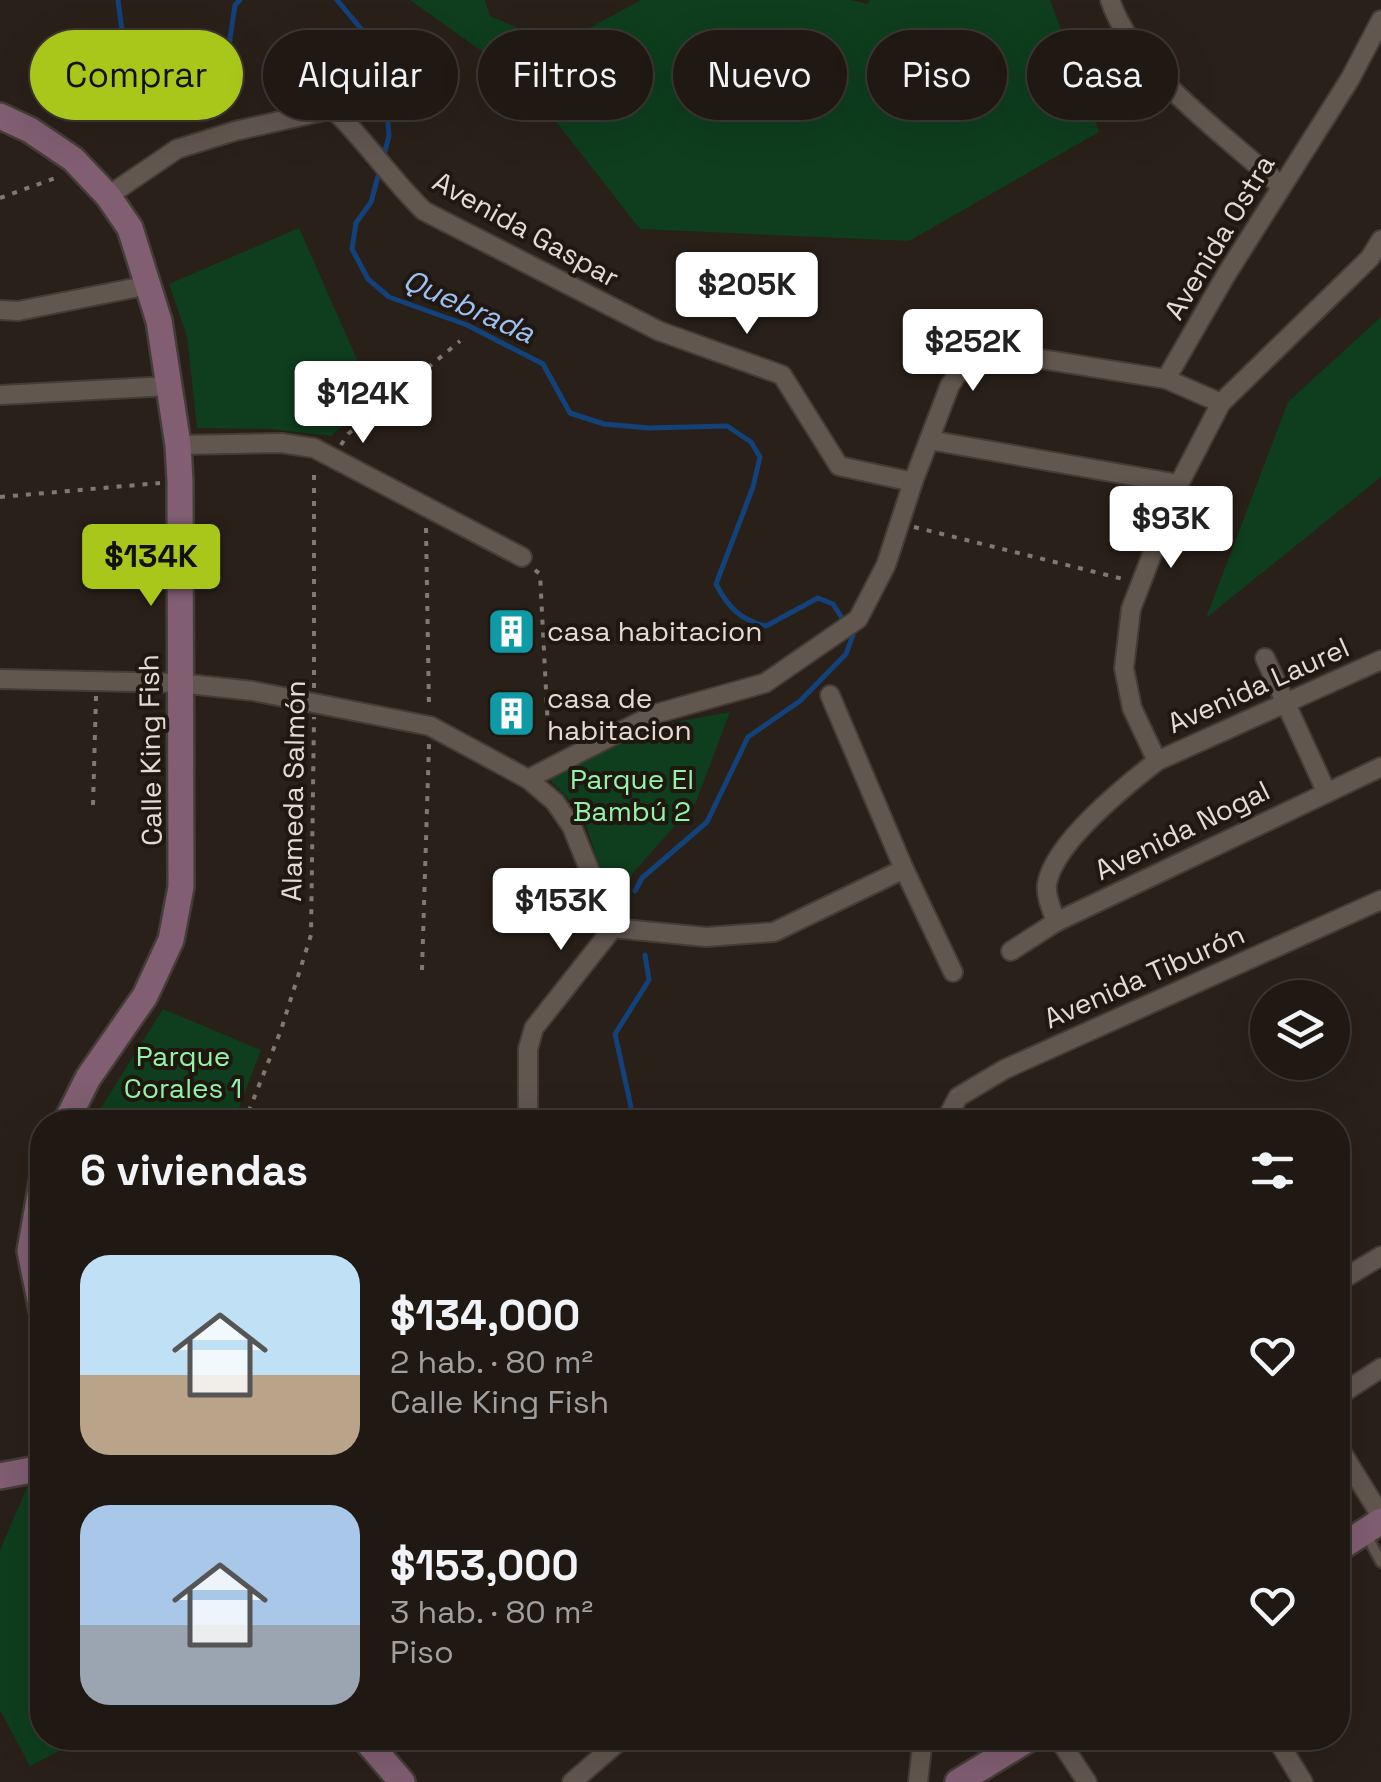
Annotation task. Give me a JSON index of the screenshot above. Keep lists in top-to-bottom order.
{
  "streets": {
    "street": [
      "Avenida Gaspar",
      "Avenida Ostra",
      "Avenida Laurel",
      "Calle King Fish",
      "Avenida Nogal",
      "Avenida Tiburón"
    ],
    "path": ["Alameda Salmón"]
  },
  "crossings": [
    ["Avenida Gaspar", "Calle King Fish"],
    ["Avenida Laurel", "Avenida Nogal"]
  ],
  "water": ["Quebrada"],
  "parks": ["Parque El Bambú 2", "Parque Corales 1"],
  "places": {
    "building": ["casa habitacion", "casa de habitacion"]
  },
  "page": {
    "chip": [
      "Comprar",
      "Alquilar",
      "Filtros",
      "Nuevo",
      "Piso",
      "Casa"
    ],
    "price": [
      "$205K",
      "$252K",
      "$124K",
      "$93K",
      "$134K",
      "$153K"
    ],
    "heading": "6 viviendas",
    "list": [
      {
        "name": "$134,000",
        "note": "2 hab. · 80 m² · Calle King Fish"
      },
      {
        "name": "$153,000",
        "note": "3 hab. · 80 m² · Piso"
      }
    ]
  }
}
